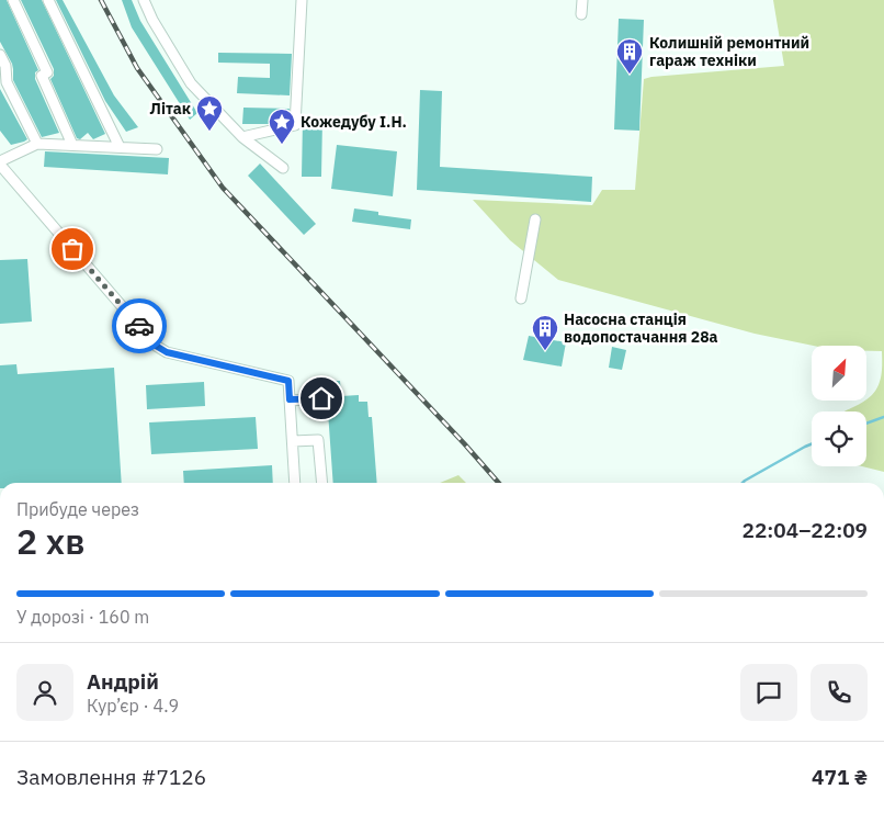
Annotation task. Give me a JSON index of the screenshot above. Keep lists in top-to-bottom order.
{
  "places": {
    "building": ["Колишній ремонтний гараж техніки", "Насосна станція водопостачання 28а"],
    "place": ["Літак", "Кожедубу І.Н."]
  },
  "north": "top right",
  "page": {
    "heading": ["2 хв", "Прибуде через", "22:04–22:09"],
    "panel": [
      "Андрій",
      "Кур’єр · 4.9",
      "Замовлення #7126",
      "471 ₴"
    ],
    "bar": "У дорозі · 160 m"
  }
}
